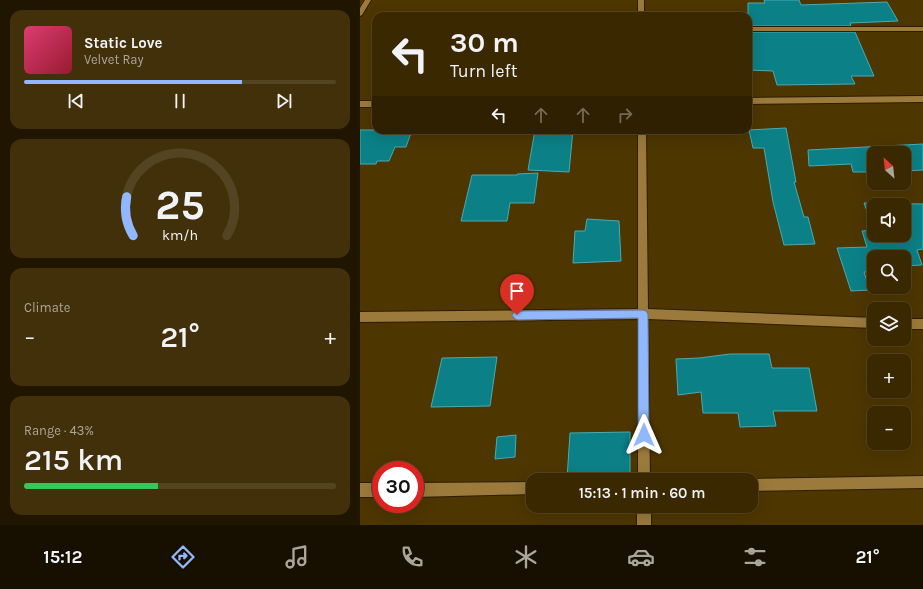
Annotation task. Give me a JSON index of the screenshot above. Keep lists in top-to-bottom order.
{
  "north": "top left",
  "page": {
    "turn": ["30 m", "Turn left"],
    "song": ["Static Love", "Velvet Ray"],
    "map_buttons": ["+", "−"],
    "tile": [
      "Climate",
      ["Range · 43%", "215 km"]
    ],
    "heat": ["−", "21°", "+"],
    "limit": "30",
    "trip": "15:13 · 1 min · 60 m",
    "tabs": ["15:12", "21°"],
    "gauge": ["25", "km/h"]
  }
}
